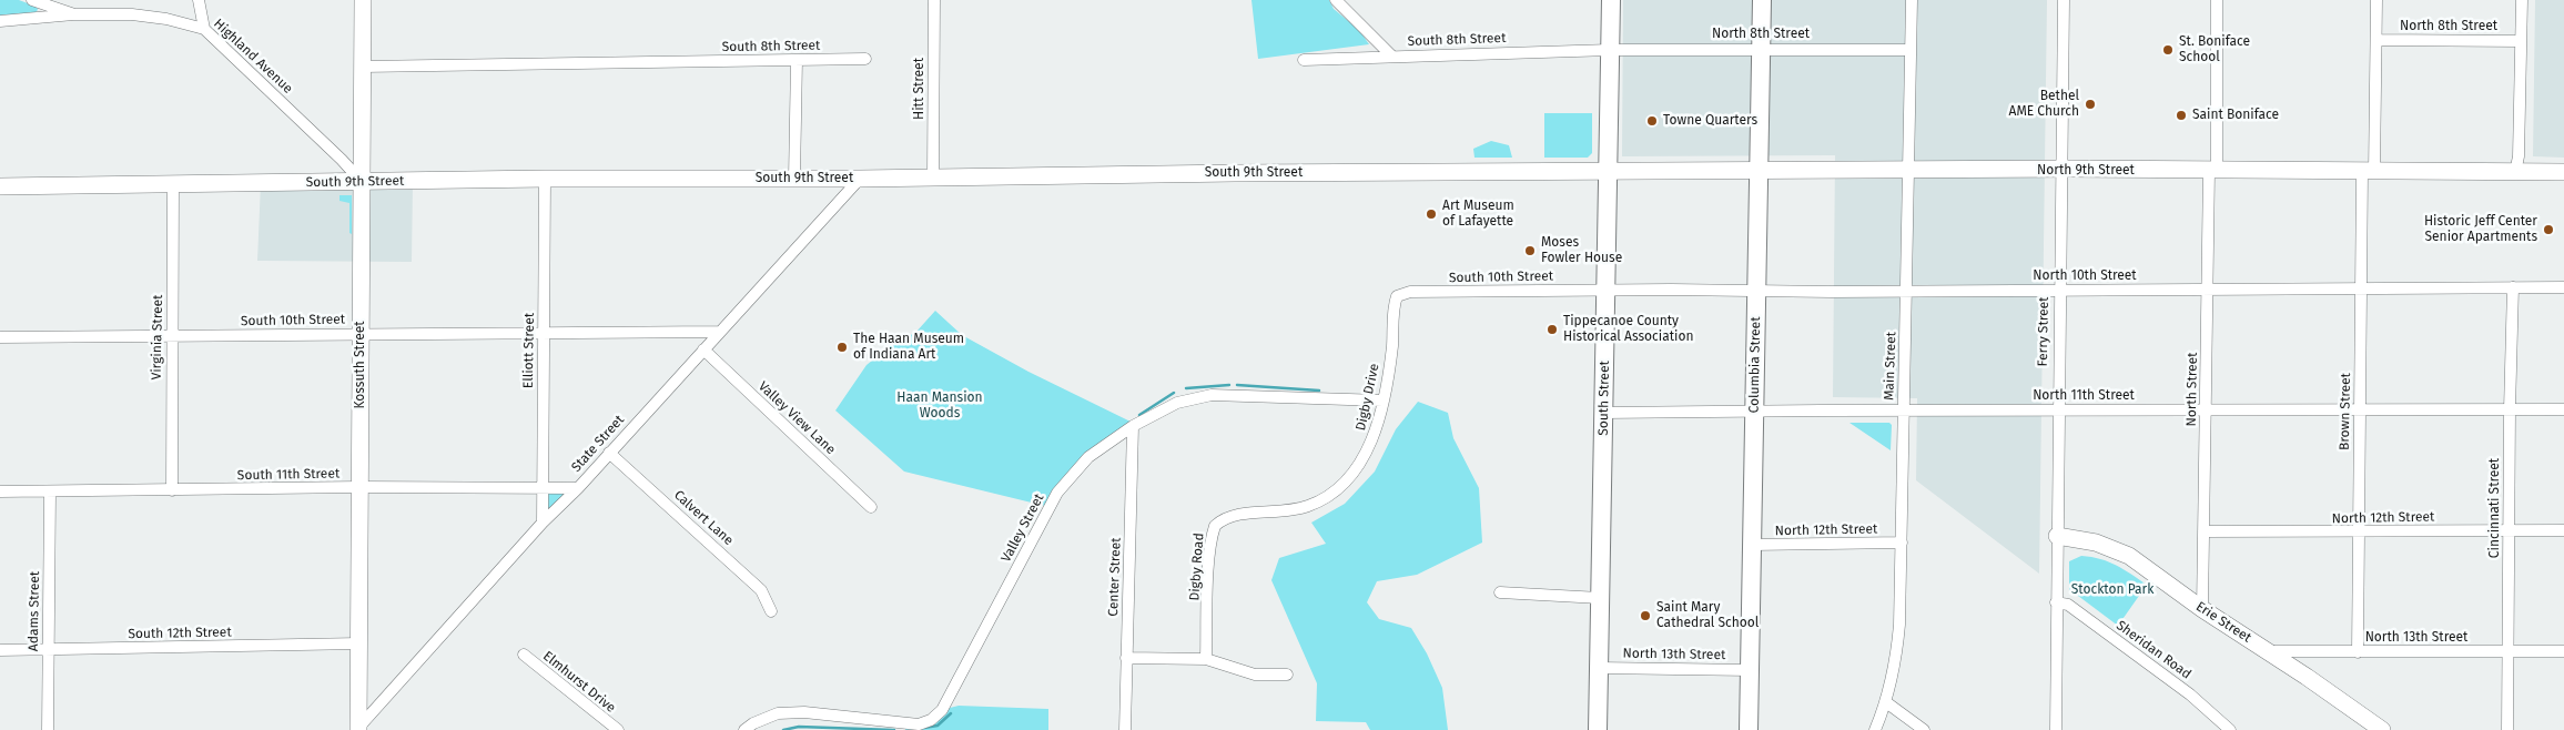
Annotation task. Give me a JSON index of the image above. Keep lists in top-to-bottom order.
{
  "streets": {
    "main road": ["Columbia Street", "South Street"],
    "street": [
      "North 8th Street",
      "South 8th Street",
      "Highland Avenue",
      "Hitt Street",
      "North 9th Street",
      "South 9th Street",
      "North 10th Street",
      "South 10th Street",
      "Ferry Street",
      "Virginia Street",
      "Elliott Street",
      "Kossuth Street",
      "Main Street",
      "North Street",
      "North 11th Street",
      "Digby Drive",
      "Brown Street",
      "Valley View Lane",
      "State Street",
      "South 11th Street",
      "Cincinnati Street",
      "Calvert Lane",
      "North 12th Street",
      "Valley Street",
      "Digby Road",
      "Center Street",
      "Adams Street",
      "Erie Street",
      "South 12th Street",
      "North 13th Street",
      "Sheridan Road",
      "Elmhurst Drive"
    ]
  },
  "crossings": [
    ["North 8th Street", "South 8th Street"],
    ["North 8th Street", "Columbia Street"],
    ["North 8th Street", "Main Street"],
    ["North 8th Street", "South Street"],
    ["North 8th Street", "Brown Street"],
    ["South 8th Street", "Kossuth Street"],
    ["South 8th Street", "South Street"],
    ["Highland Avenue", "South 9th Street"],
    ["Highland Avenue", "Kossuth Street"],
    ["Hitt Street", "South 9th Street"],
    ["North 9th Street", "South 9th Street"],
    ["North 9th Street", "Ferry Street"],
    ["North 9th Street", "Columbia Street"],
    ["North 9th Street", "Main Street"],
    ["North 9th Street", "North Street"],
    ["North 9th Street", "South Street"],
    ["North 9th Street", "Brown Street"],
    ["South 9th Street", "Virginia Street"],
    ["South 9th Street", "Elliott Street"],
    ["South 9th Street", "Kossuth Street"],
    ["South 9th Street", "South Street"],
    ["South 9th Street", "State Street"],
    ["North 10th Street", "South 10th Street"],
    ["North 10th Street", "Ferry Street"],
    ["North 10th Street", "Columbia Street"],
    ["North 10th Street", "Main Street"],
    ["North 10th Street", "North Street"],
    ["North 10th Street", "South Street"],
    ["North 10th Street", "Brown Street"],
    ["North 10th Street", "Cincinnati Street"],
    ["South 10th Street", "Virginia Street"],
    ["South 10th Street", "Elliott Street"],
    ["South 10th Street", "Kossuth Street"],
    ["South 10th Street", "Digby Drive"],
    ["South 10th Street", "South Street"],
    ["South 10th Street", "State Street"],
    ["Ferry Street", "North 11th Street"],
    ["Ferry Street", "Erie Street"],
    ["Ferry Street", "Sheridan Road"],
    ["Virginia Street", "South 11th Street"],
    ["Elliott Street", "State Street"],
    ["Elliott Street", "South 11th Street"],
    ["Kossuth Street", "State Street"],
    ["Kossuth Street", "South 11th Street"],
    ["Kossuth Street", "South 12th Street"],
    ["Columbia Street", "North 11th Street"],
    ["Columbia Street", "North 12th Street"],
    ["Columbia Street", "North 13th Street"],
    ["Main Street", "North 11th Street"],
    ["Main Street", "North 12th Street"],
    ["North Street", "North 11th Street"],
    ["North Street", "North 12th Street"],
    ["North Street", "Erie Street"],
    ["North 11th Street", "South Street"],
    ["North 11th Street", "Brown Street"],
    ["North 11th Street", "Cincinnati Street"],
    ["Digby Drive", "Valley Street"],
    ["Digby Drive", "Digby Road"],
    ["South Street", "North 13th Street"],
    ["Brown Street", "North 12th Street"],
    ["Brown Street", "North 13th Street"],
    ["Valley View Lane", "State Street"],
    ["State Street", "South 11th Street"],
    ["State Street", "Calvert Lane"],
    ["South 11th Street", "Adams Street"],
    ["Cincinnati Street", "North 12th Street"],
    ["Cincinnati Street", "North 13th Street"],
    ["Valley Street", "Center Street"],
    ["Adams Street", "South 12th Street"],
    ["Erie Street", "North 13th Street"]
  ],
  "parks": ["Haan Mansion Woods", "Stockton Park"],
  "places": [
    "St. Boniface School",
    "Bethel AME Church",
    "Saint Boniface",
    "Towne Quarters",
    "Art Museum of Lafayette",
    "Historic Jeff Center Senior Apartments",
    "Moses Fowler House",
    "Tippecanoe County Historical Association",
    "The Haan Museum of Indiana Art",
    "Saint Mary Cathedral School"
  ]
}
